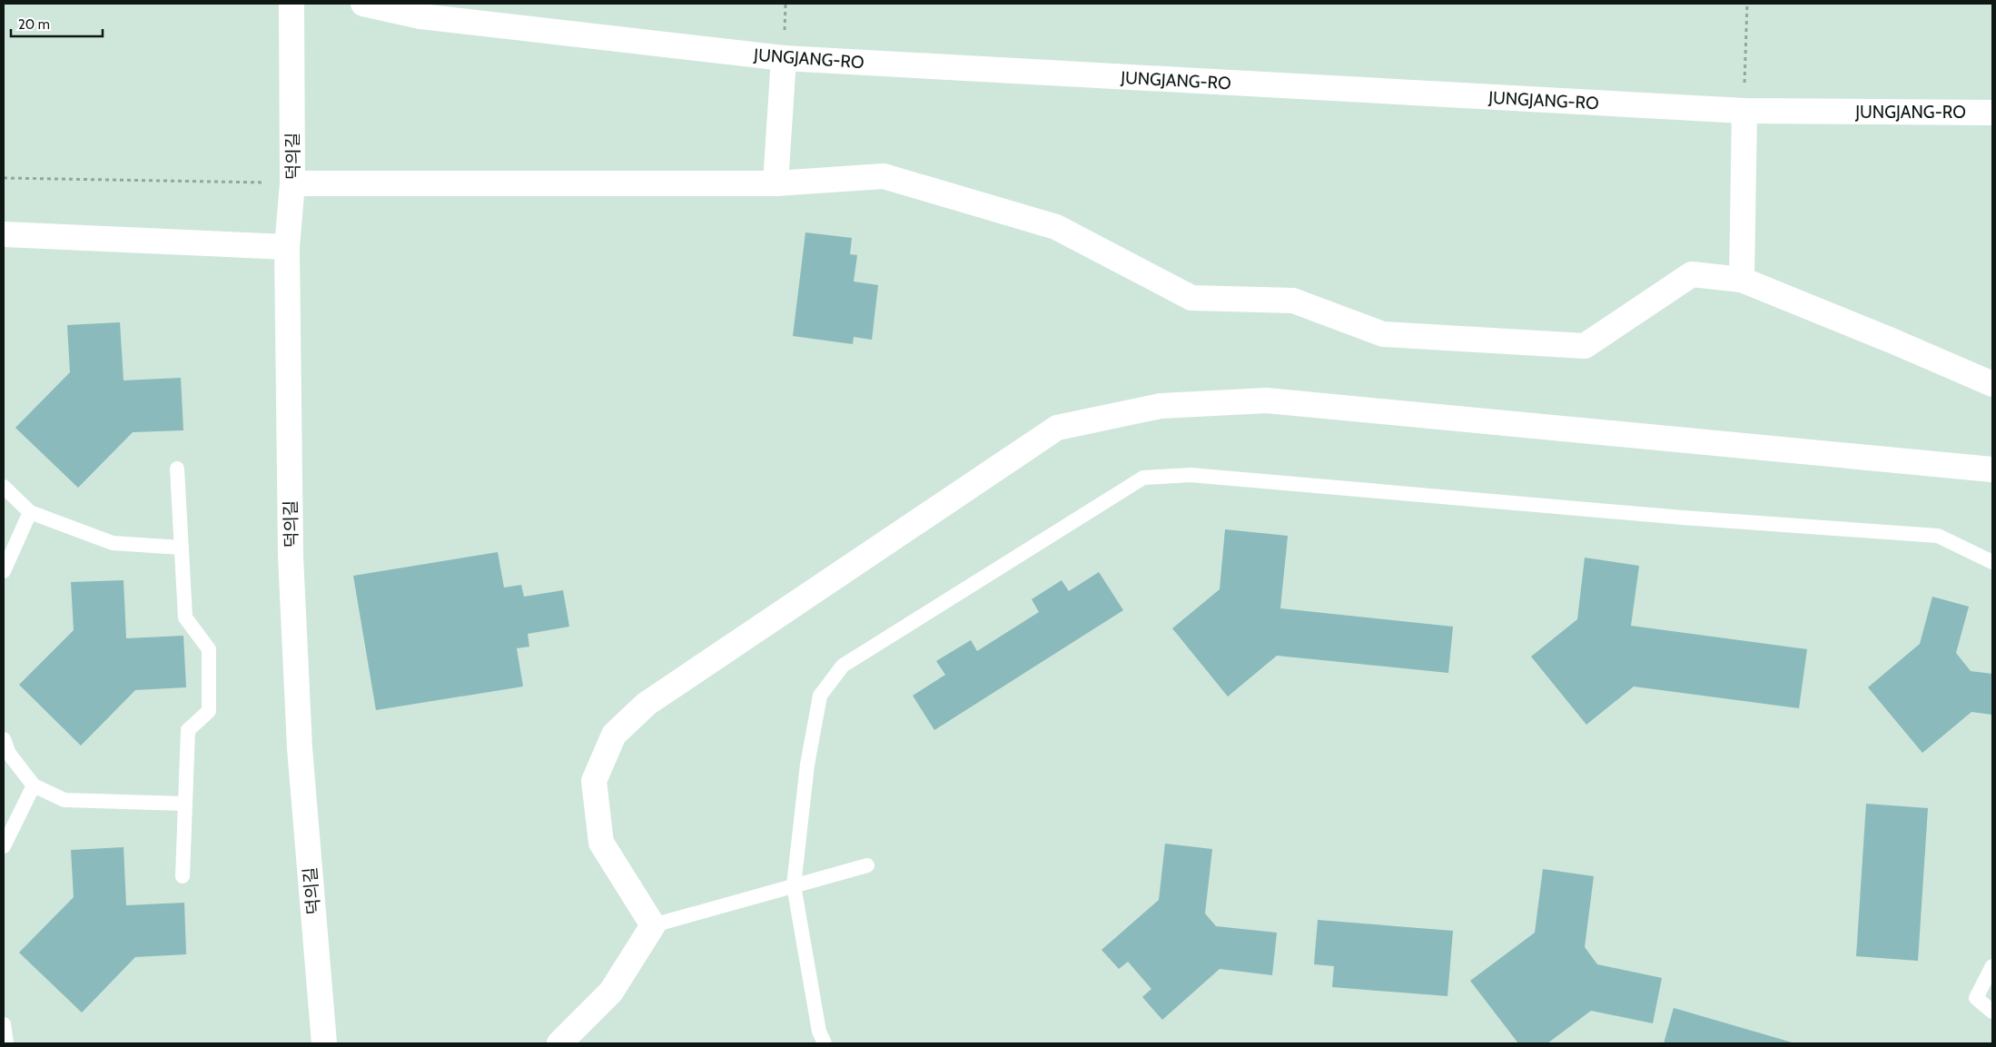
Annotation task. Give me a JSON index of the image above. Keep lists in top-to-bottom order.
{
  "streets": {
    "street": ["JUNGJANG-RO", "덕의길"]
  },
  "scale_bar": "20 m"
}
